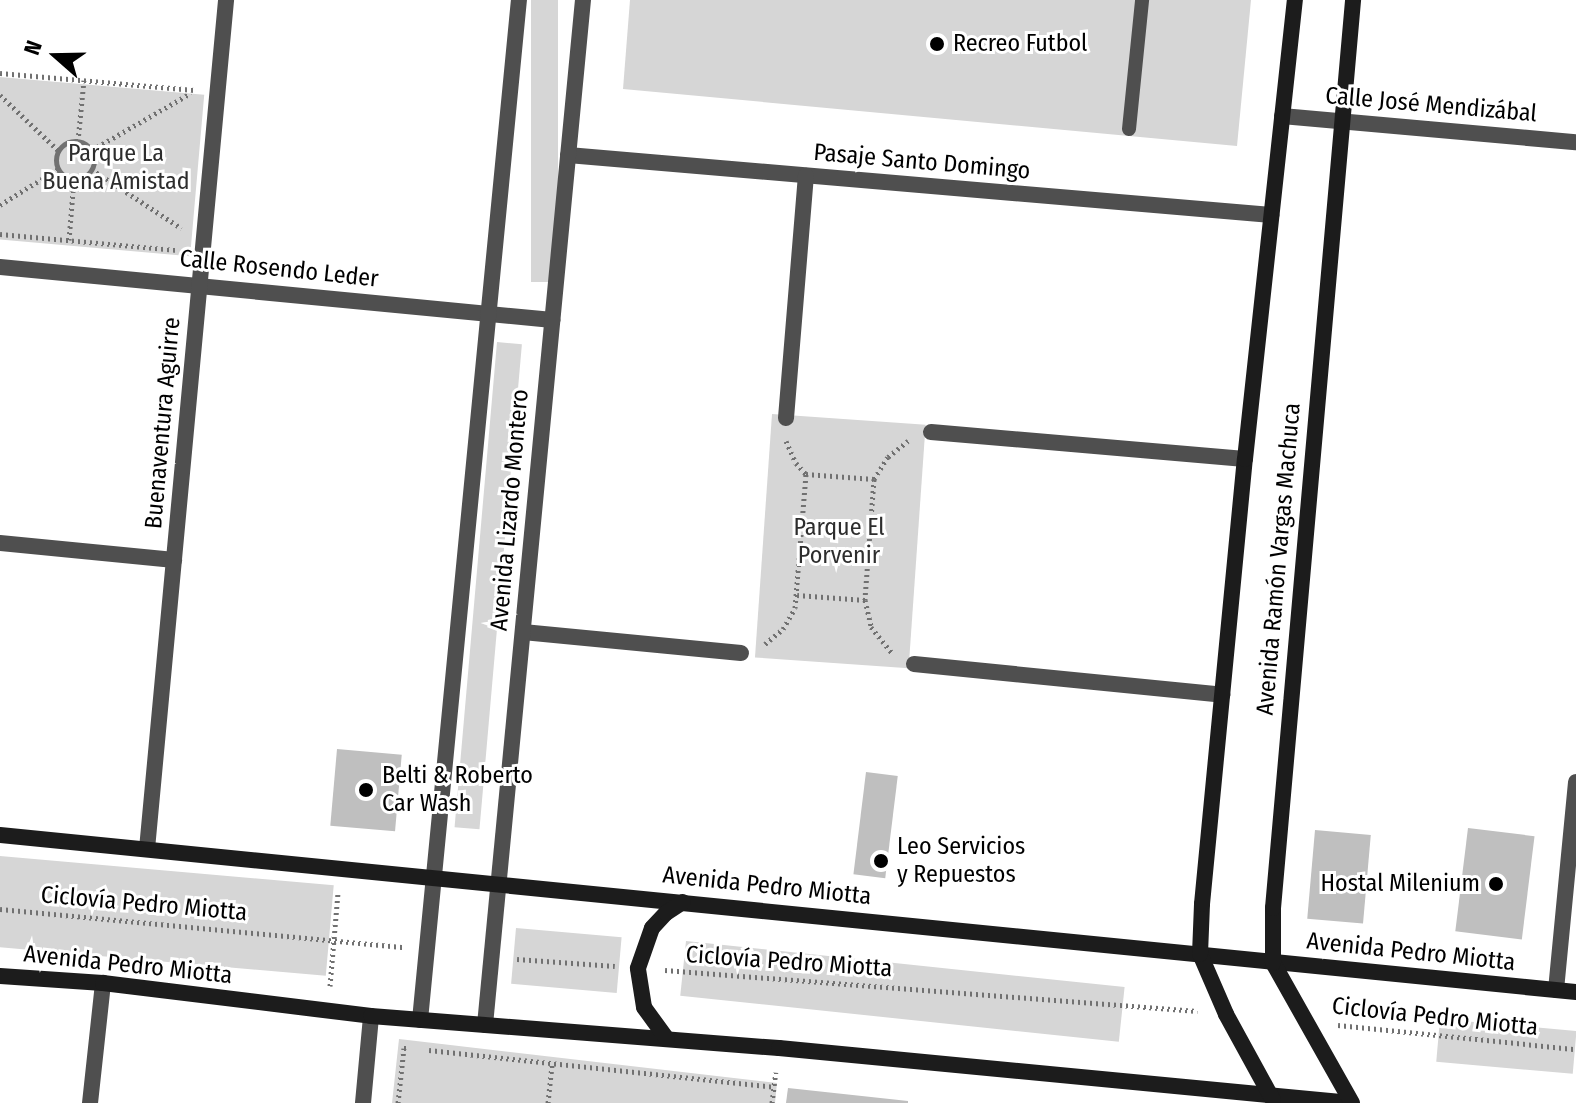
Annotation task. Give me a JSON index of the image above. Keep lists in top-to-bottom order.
{
  "streets": {
    "main road": ["Avenida Ramón Vargas Machuca", "Avenida Pedro Miotta"],
    "street": [
      "Calle José Mendizábal",
      "Pasaje Santo Domingo",
      "Calle Rosendo Leder",
      "Buenaventura Aguirre",
      "Avenida Lizardo Montero"
    ],
    "path": ["Ciclovía Pedro Miotta"]
  },
  "crossings": [
    ["Calle José Mendizábal", "Avenida Ramón Vargas Machuca"],
    ["Pasaje Santo Domingo", "Avenida Lizardo Montero"],
    ["Pasaje Santo Domingo", "Avenida Ramón Vargas Machuca"],
    ["Calle Rosendo Leder", "Buenaventura Aguirre"],
    ["Calle Rosendo Leder", "Avenida Lizardo Montero"],
    ["Buenaventura Aguirre", "Avenida Pedro Miotta"],
    ["Avenida Lizardo Montero", "Avenida Pedro Miotta"],
    ["Avenida Lizardo Montero", "Ciclovía Pedro Miotta"],
    ["Avenida Ramón Vargas Machuca", "Avenida Pedro Miotta"],
    ["Avenida Ramón Vargas Machuca", "Ciclovía Pedro Miotta"]
  ],
  "parks": ["Parque La Buena Amistad", "Parque El Porvenir"],
  "places": [
    "Recreo Futbol",
    "Belti & Roberto Car Wash",
    "Leo Servicios y Repuestos",
    "Hostal Milenium"
  ],
  "north": "left"
}
